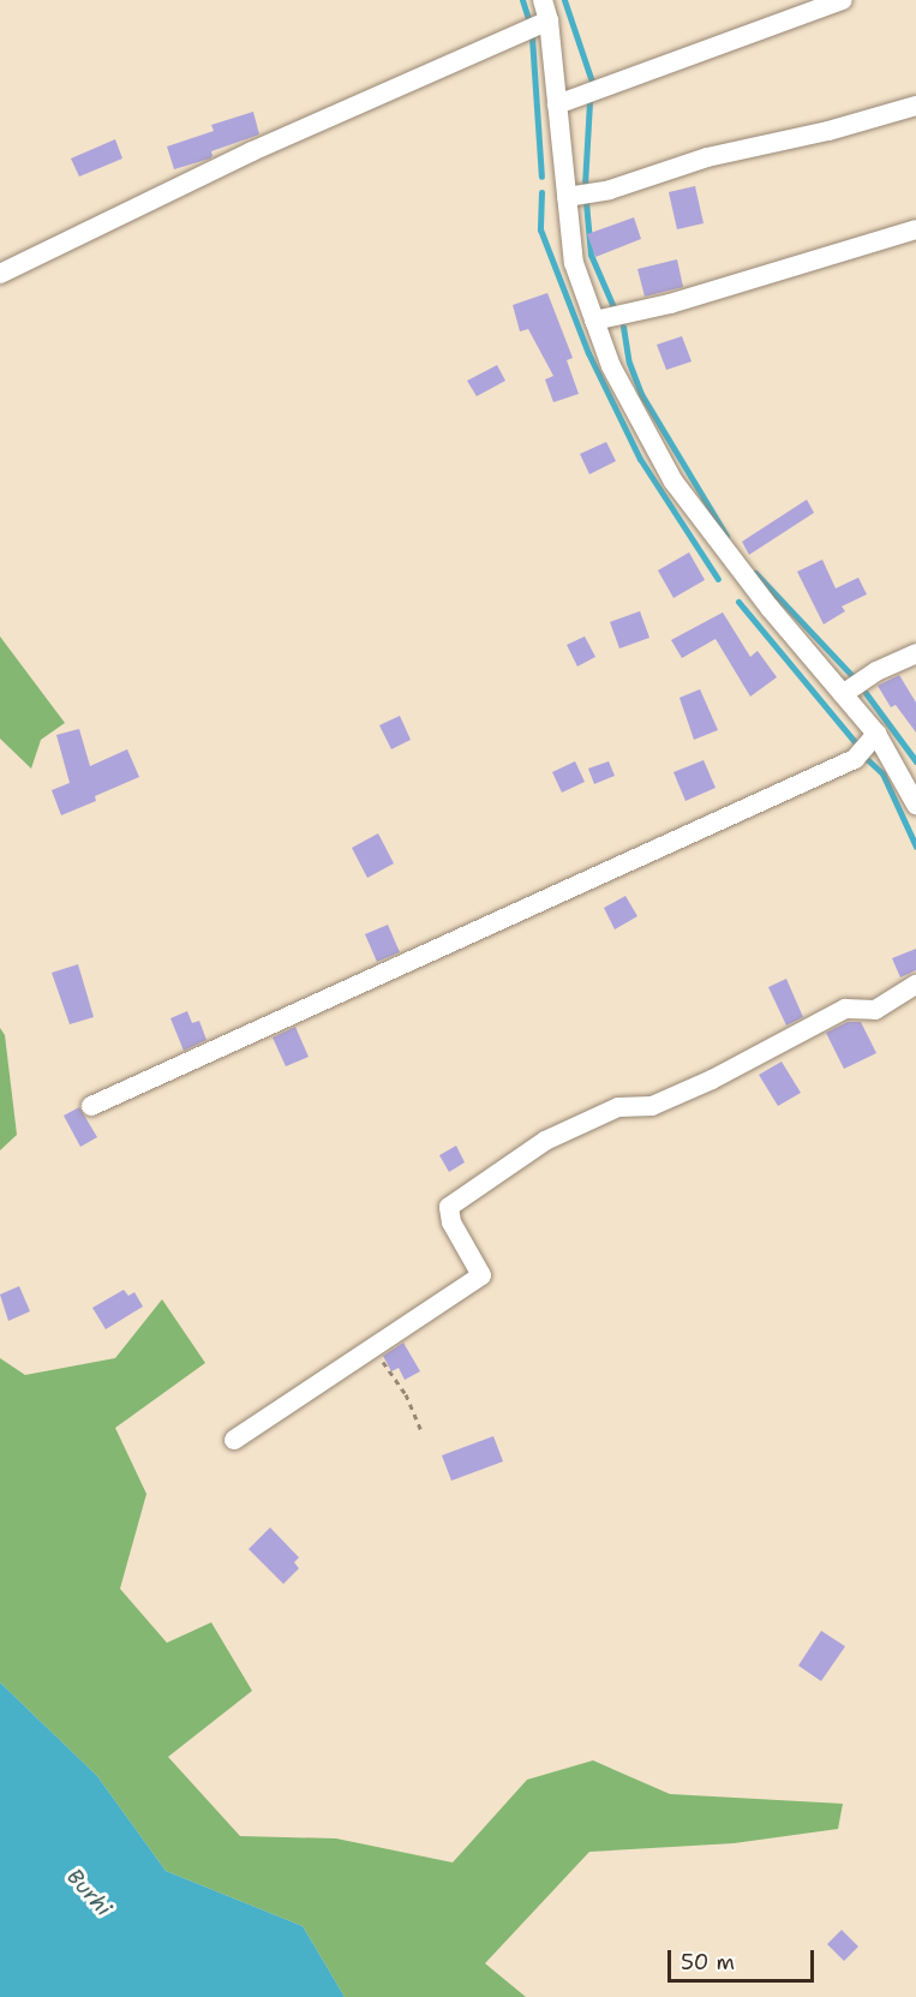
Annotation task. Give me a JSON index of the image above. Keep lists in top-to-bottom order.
{
  "water": ["Burhi"],
  "scale_bar": "50 m"
}
